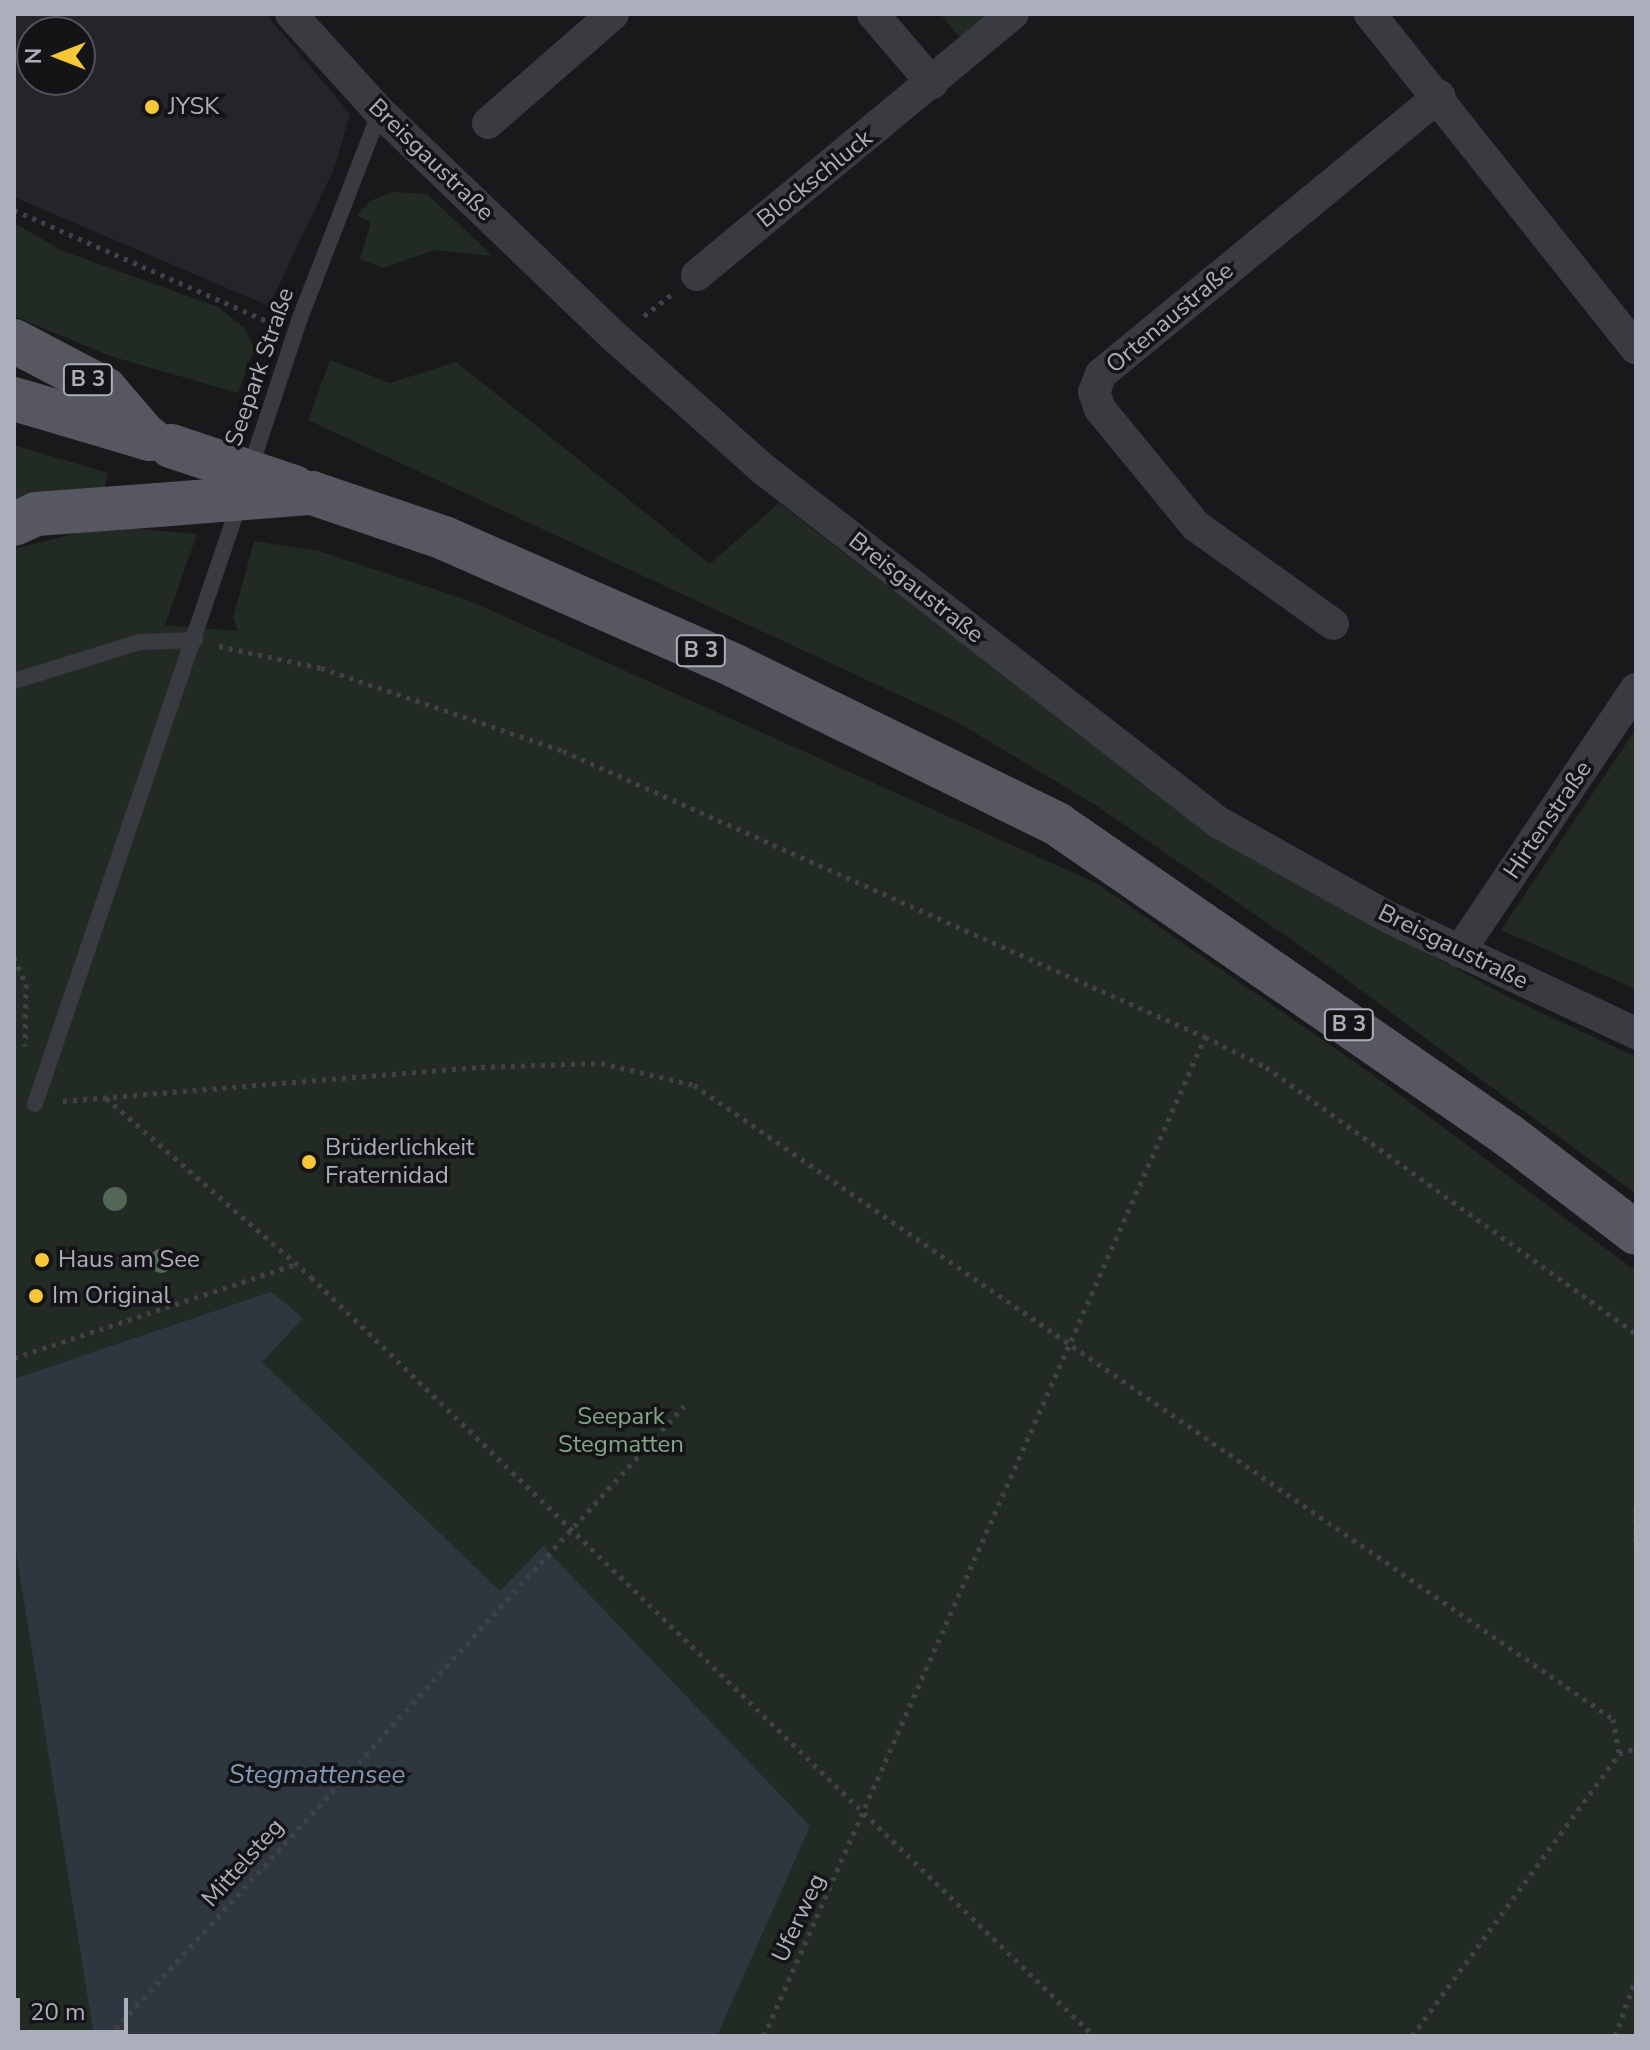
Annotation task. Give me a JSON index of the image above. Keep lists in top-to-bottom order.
{
  "streets": {
    "main road": ["B 3"],
    "street": [
      "Breisgaustraße",
      "Blockschluck",
      "Ortenaustraße",
      "Hirtenstraße"
    ],
    "lane": ["Seepark Straße"],
    "path": ["Mittelsteg", "Uferweg"]
  },
  "crossings": [
    ["Breisgaustraße", "Seepark Straße"],
    ["Breisgaustraße", "Hirtenstraße"]
  ],
  "water": ["Stegmattensee"],
  "parks": ["Seepark Stegmatten"],
  "places": [
    "JYSK",
    "Brüderlichkeit Fraternidad",
    "Haus am See",
    "Im Original"
  ],
  "scale_bar": "20 m",
  "north": "left"
}
